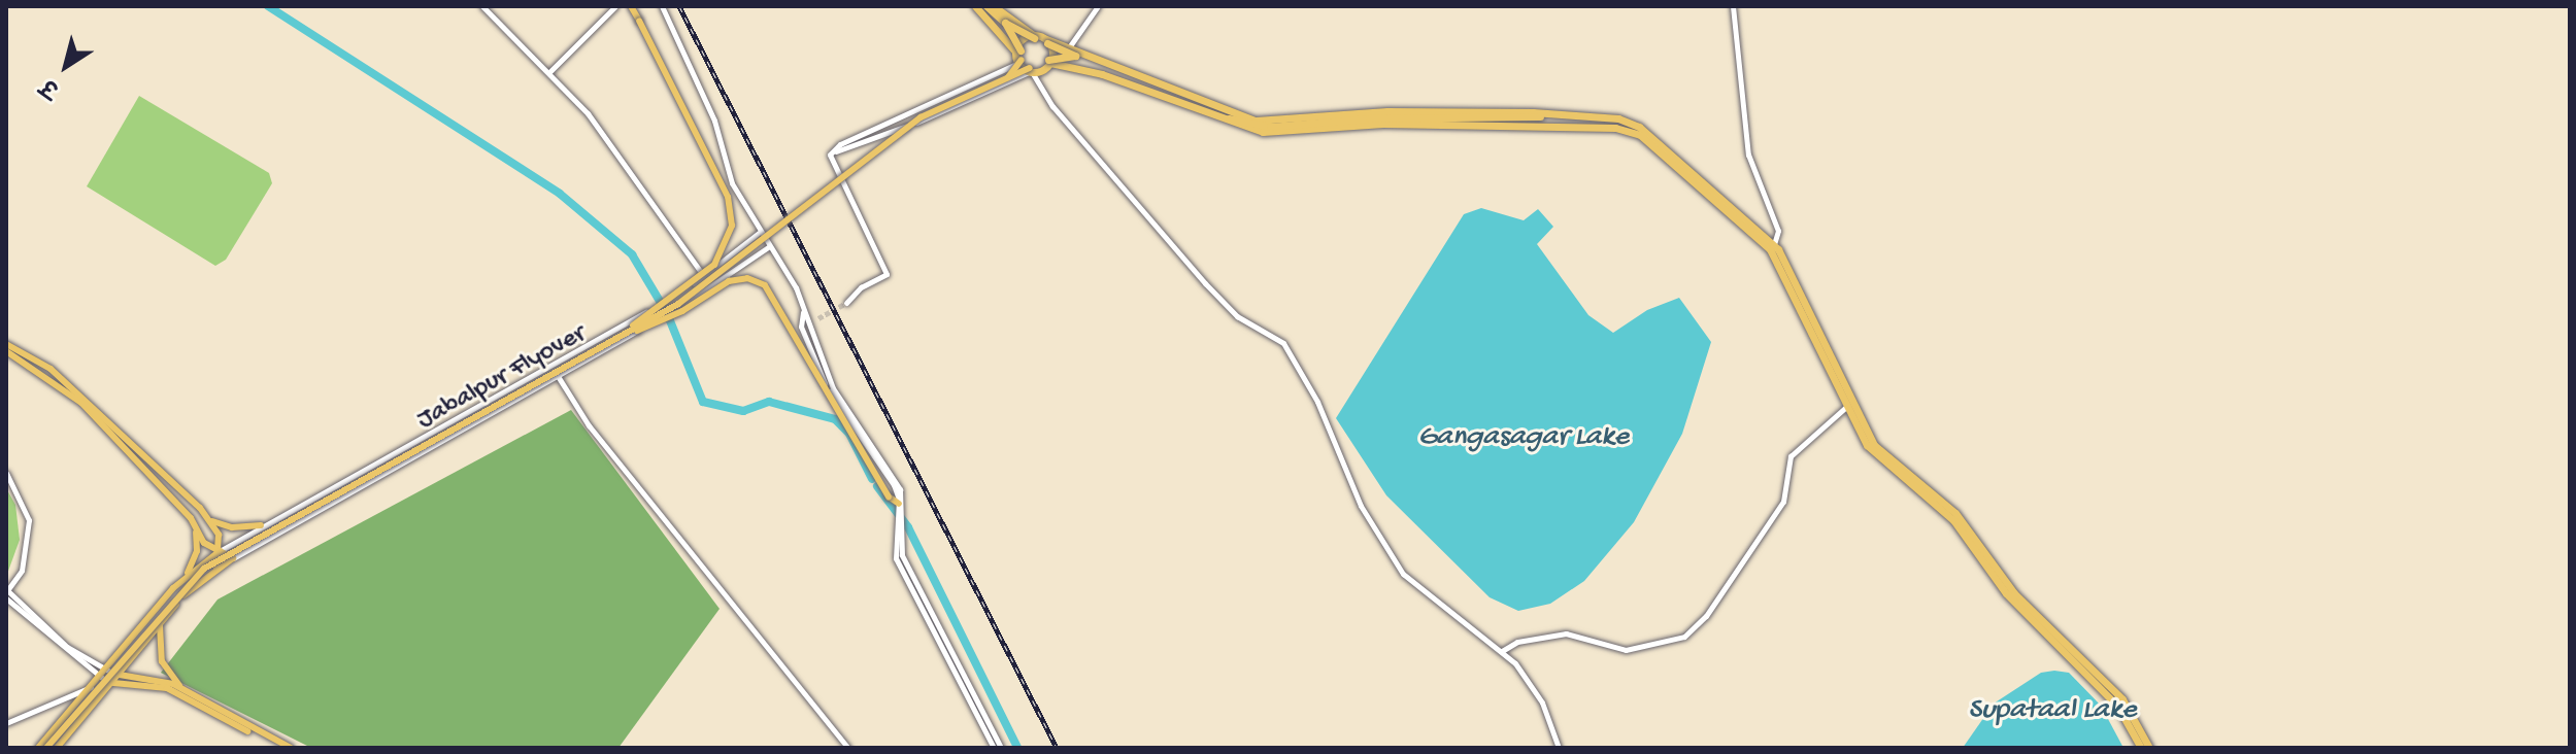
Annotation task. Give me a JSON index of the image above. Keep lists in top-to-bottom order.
{
  "streets": {
    "main road": ["Jabalpur Flyover"]
  },
  "water": ["Gangasagar Lake", "Supataal Lake"],
  "north": "bottom left"
}
